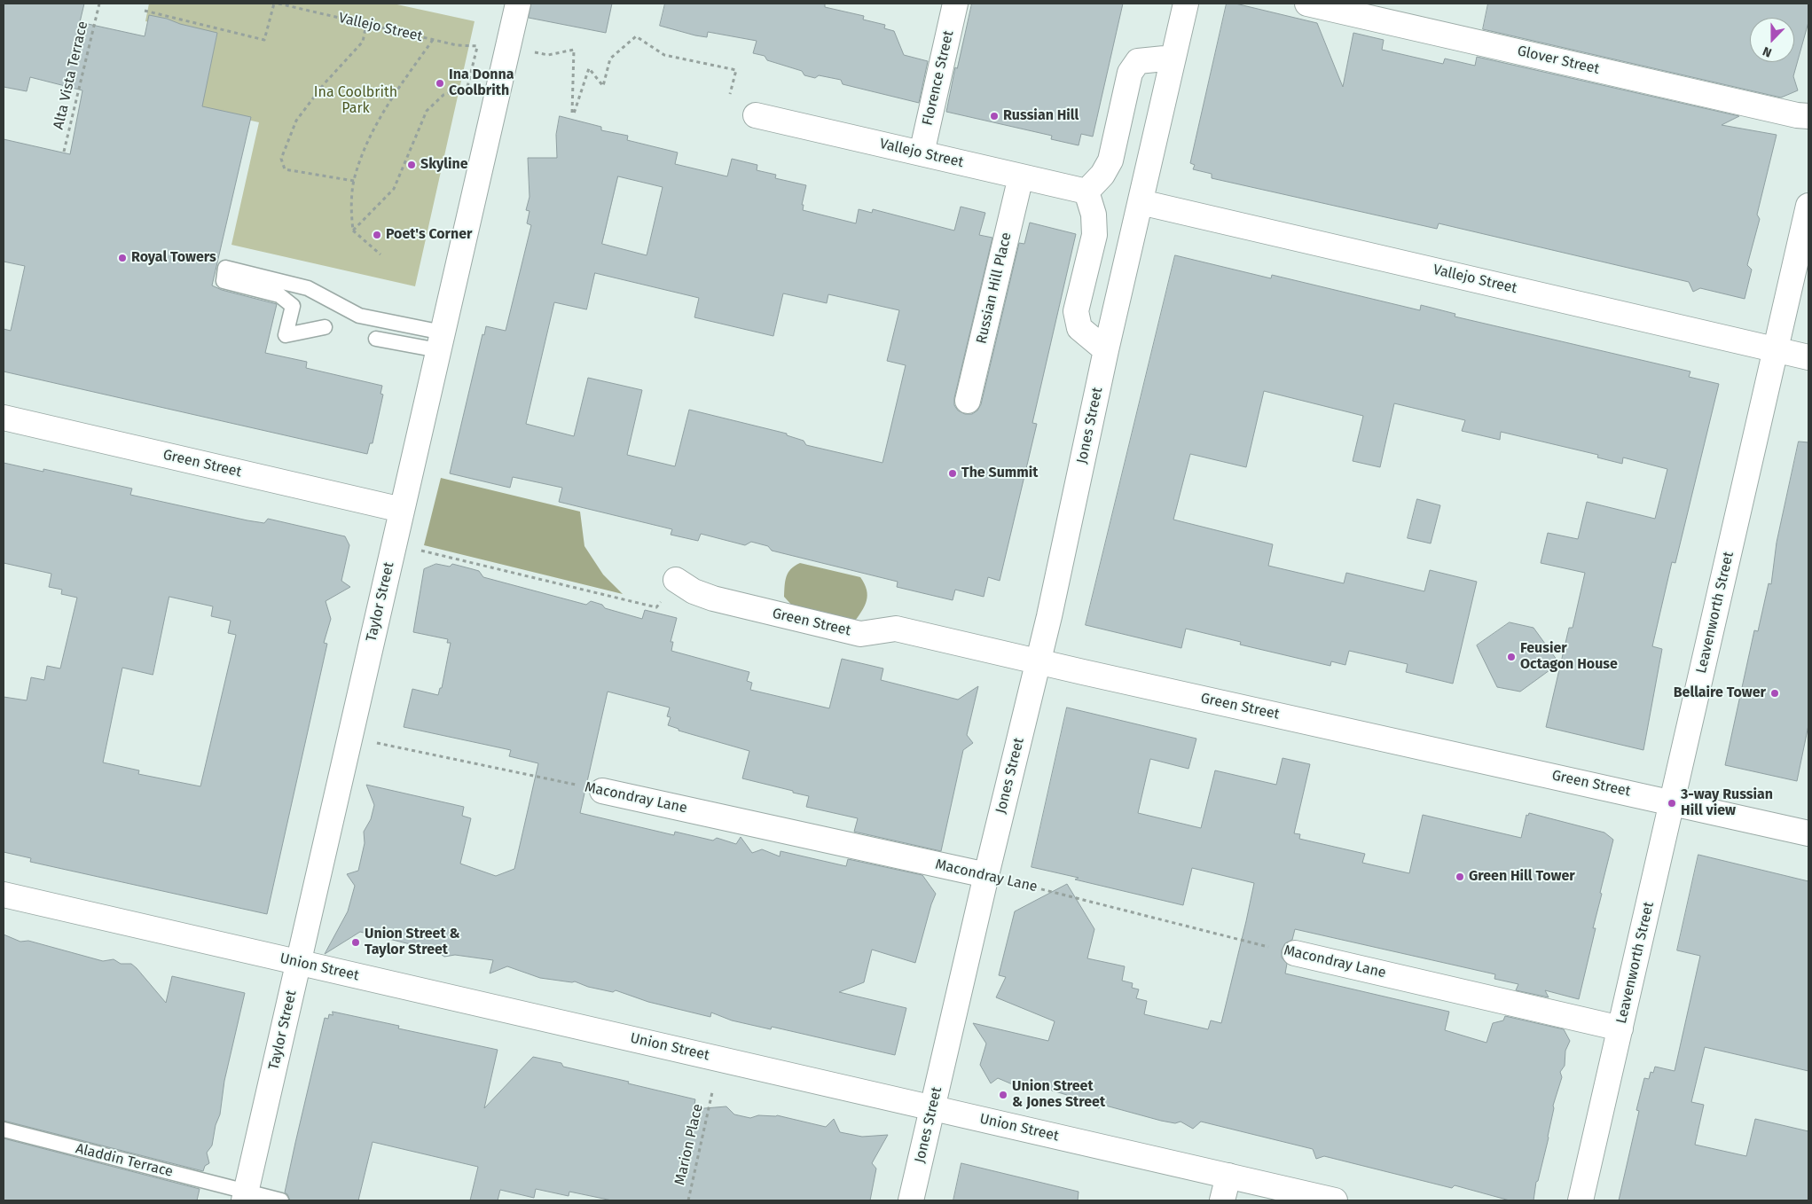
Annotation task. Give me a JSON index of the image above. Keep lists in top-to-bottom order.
{
  "streets": {
    "street": [
      "Vallejo Street",
      "Glover Street",
      "Florence Street",
      "Russian Hill Place",
      "Jones Street",
      "Green Street",
      "Taylor Street",
      "Leavenworth Street",
      "Macondray Lane",
      "Union Street"
    ],
    "lane": ["Aladdin Terrace"],
    "path": ["Alta Vista Terrace", "Marion Place"]
  },
  "crossings": [
    ["Vallejo Street", "Florence Street"],
    ["Vallejo Street", "Russian Hill Place"],
    ["Vallejo Street", "Jones Street"],
    ["Vallejo Street", "Leavenworth Street"],
    ["Jones Street", "Green Street"],
    ["Jones Street", "Macondray Lane"],
    ["Jones Street", "Union Street"],
    ["Green Street", "Taylor Street"],
    ["Green Street", "Leavenworth Street"],
    ["Taylor Street", "Macondray Lane"],
    ["Taylor Street", "Union Street"],
    ["Taylor Street", "Aladdin Terrace"],
    ["Leavenworth Street", "Macondray Lane"]
  ],
  "parks": ["Ina Coolbrith Park"],
  "places": [
    "Ina Donna Coolbrith",
    "Russian Hill",
    "Skyline",
    "Poet's Corner",
    "Royal Towers",
    "The Summit",
    "Feusier Octagon House",
    "Bellaire Tower",
    "3-way Russian Hill view",
    "Green Hill Tower",
    "Union Street & Taylor Street",
    "Union Street & Jones Street"
  ],
  "north": "bottom"
}
